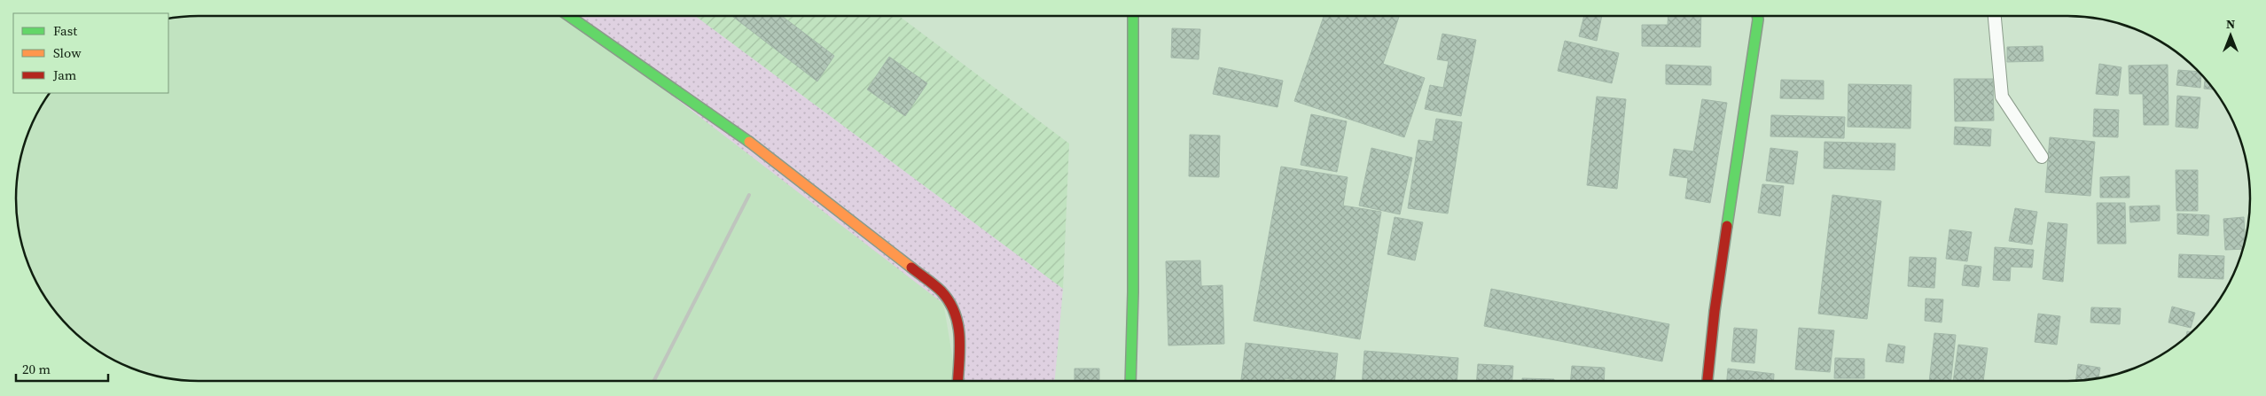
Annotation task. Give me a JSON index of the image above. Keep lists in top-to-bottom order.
{
  "legend": ["Fast", "Slow", "Jam"],
  "scale_bar": "20 m",
  "north": "top"
}
